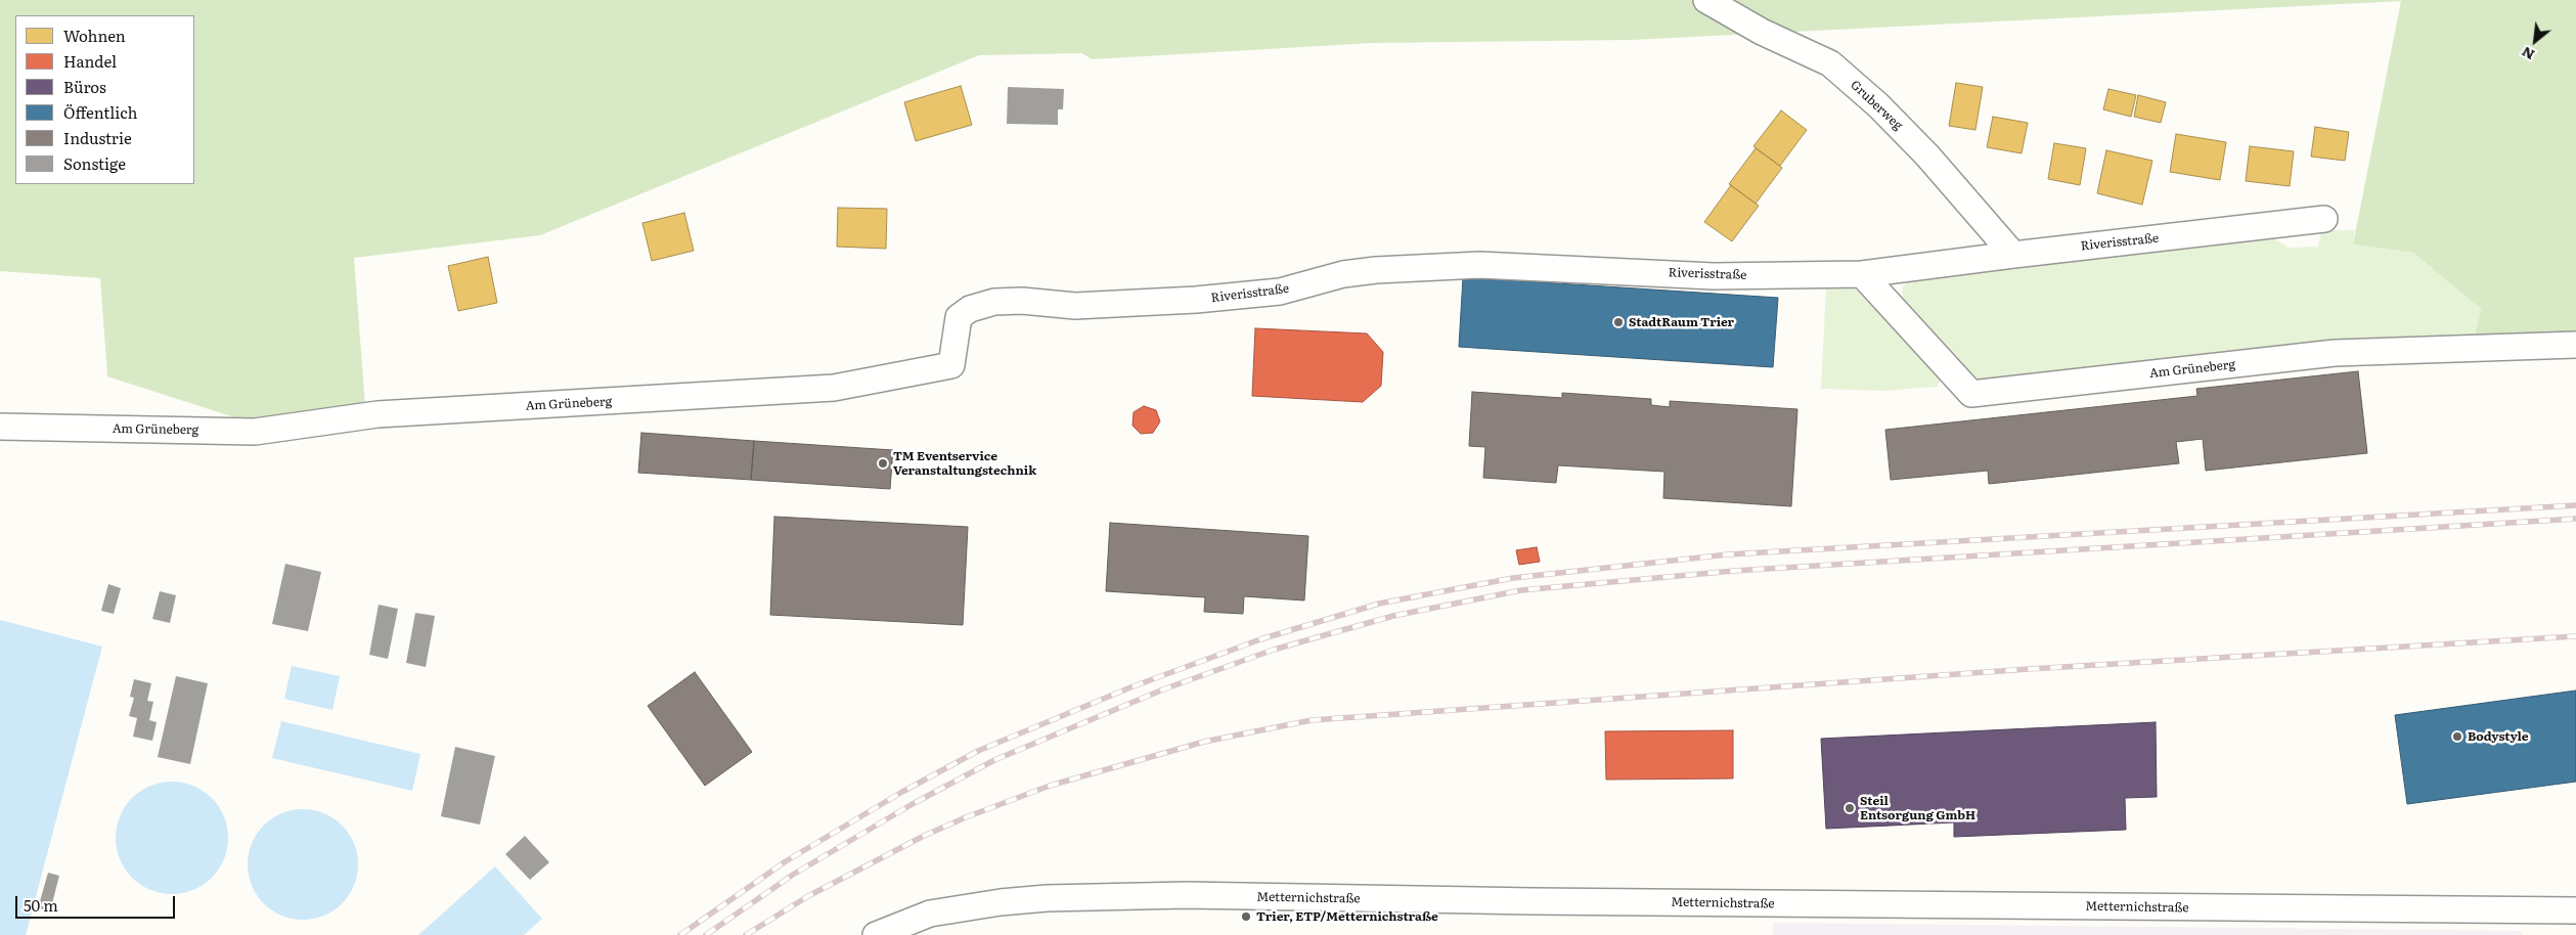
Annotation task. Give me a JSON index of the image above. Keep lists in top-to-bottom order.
{
  "streets": {
    "street": [
      "Gruberweg",
      "Riverisstraße",
      "Am Grüneberg",
      "Metternichstraße"
    ]
  },
  "crossings": [
    ["Gruberweg", "Riverisstraße"],
    ["Riverisstraße", "Am Grüneberg"]
  ],
  "places": [
    "StadtRaum Trier",
    "TM Eventservice Veranstaltungstechnik",
    "Bodystyle",
    "Steil Entsorgung GmbH",
    "Trier, ETP/Metternichstraße"
  ],
  "legend": [
    "Wohnen",
    "Handel",
    "Büros",
    "Öffentlich",
    "Industrie",
    "Sonstige"
  ],
  "scale_bar": "50 m",
  "north": "bottom left"
}
